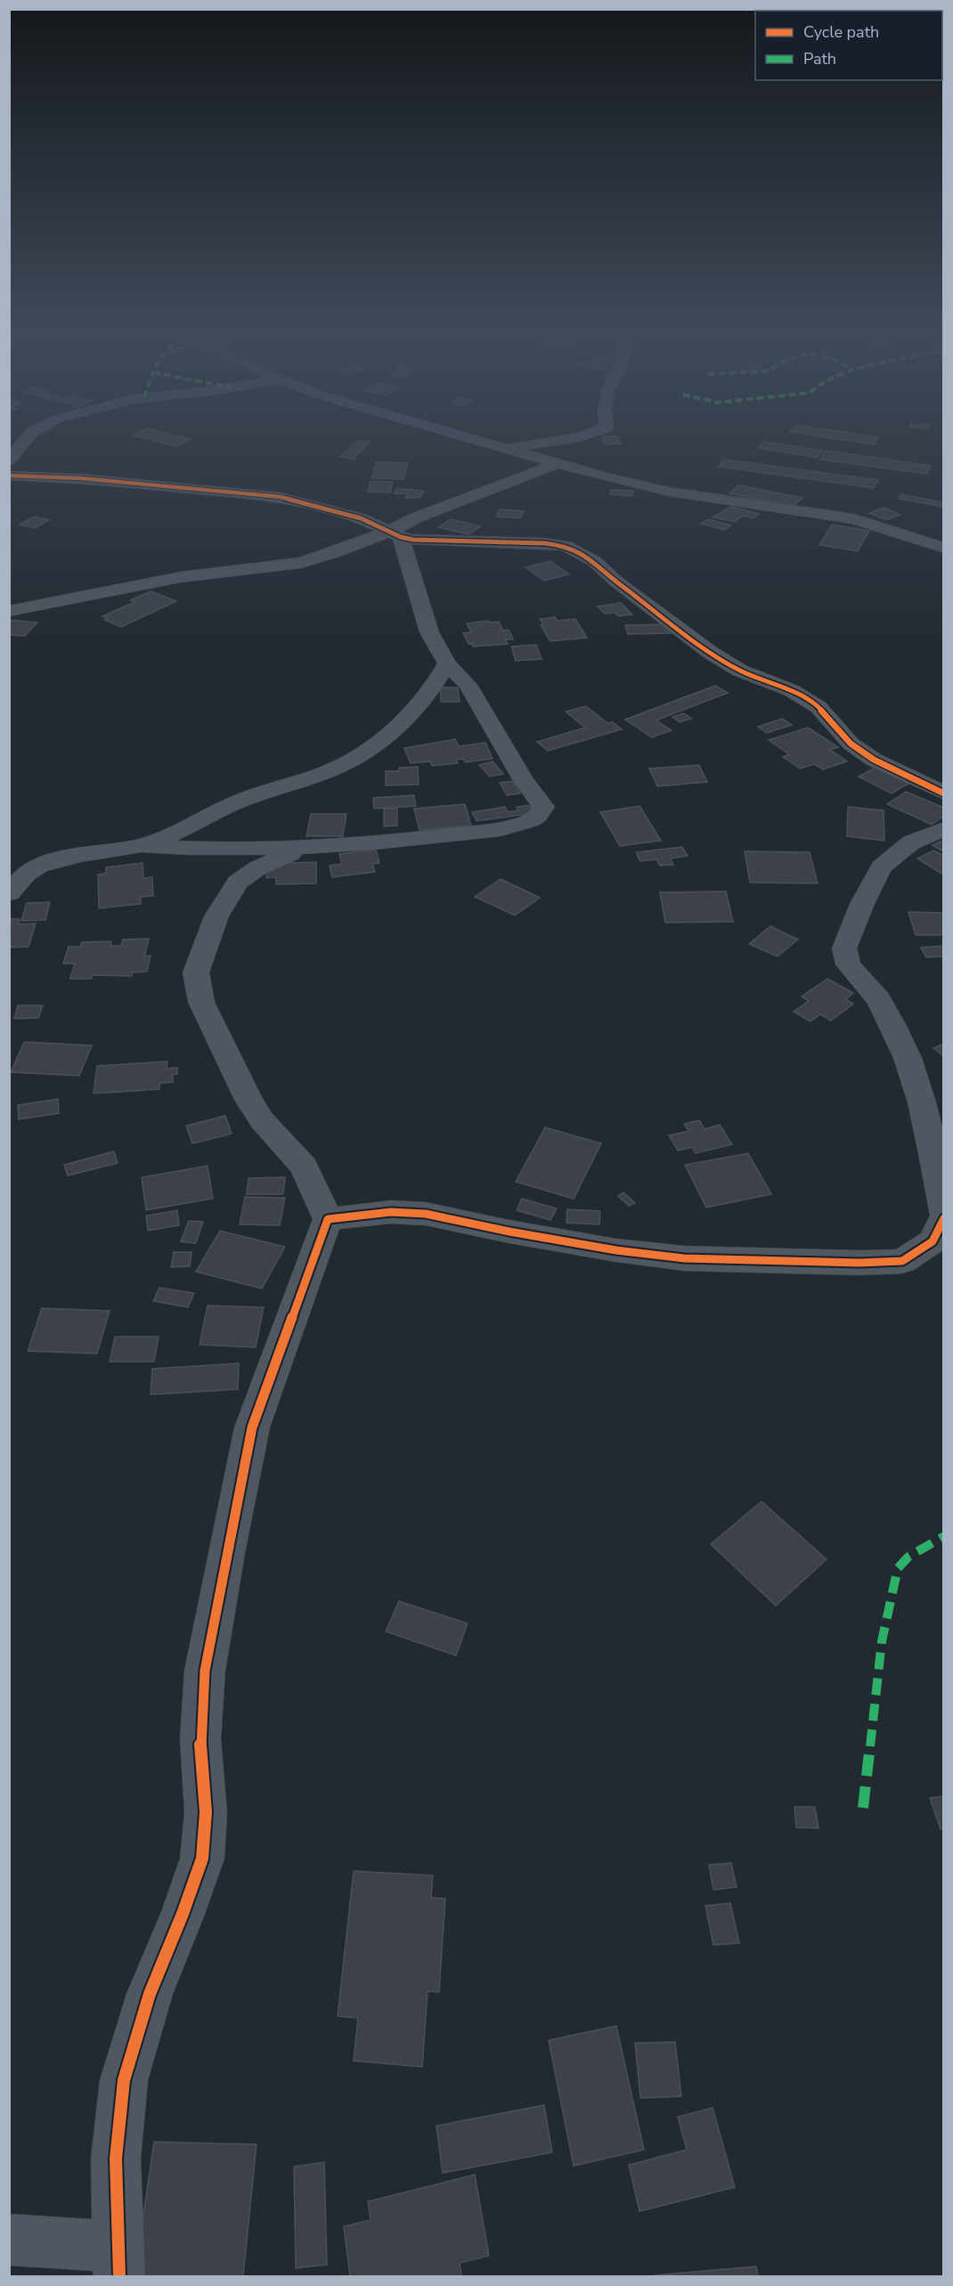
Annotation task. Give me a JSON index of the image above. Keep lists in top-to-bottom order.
{
  "legend": ["Cycle path", "Path"]
}
